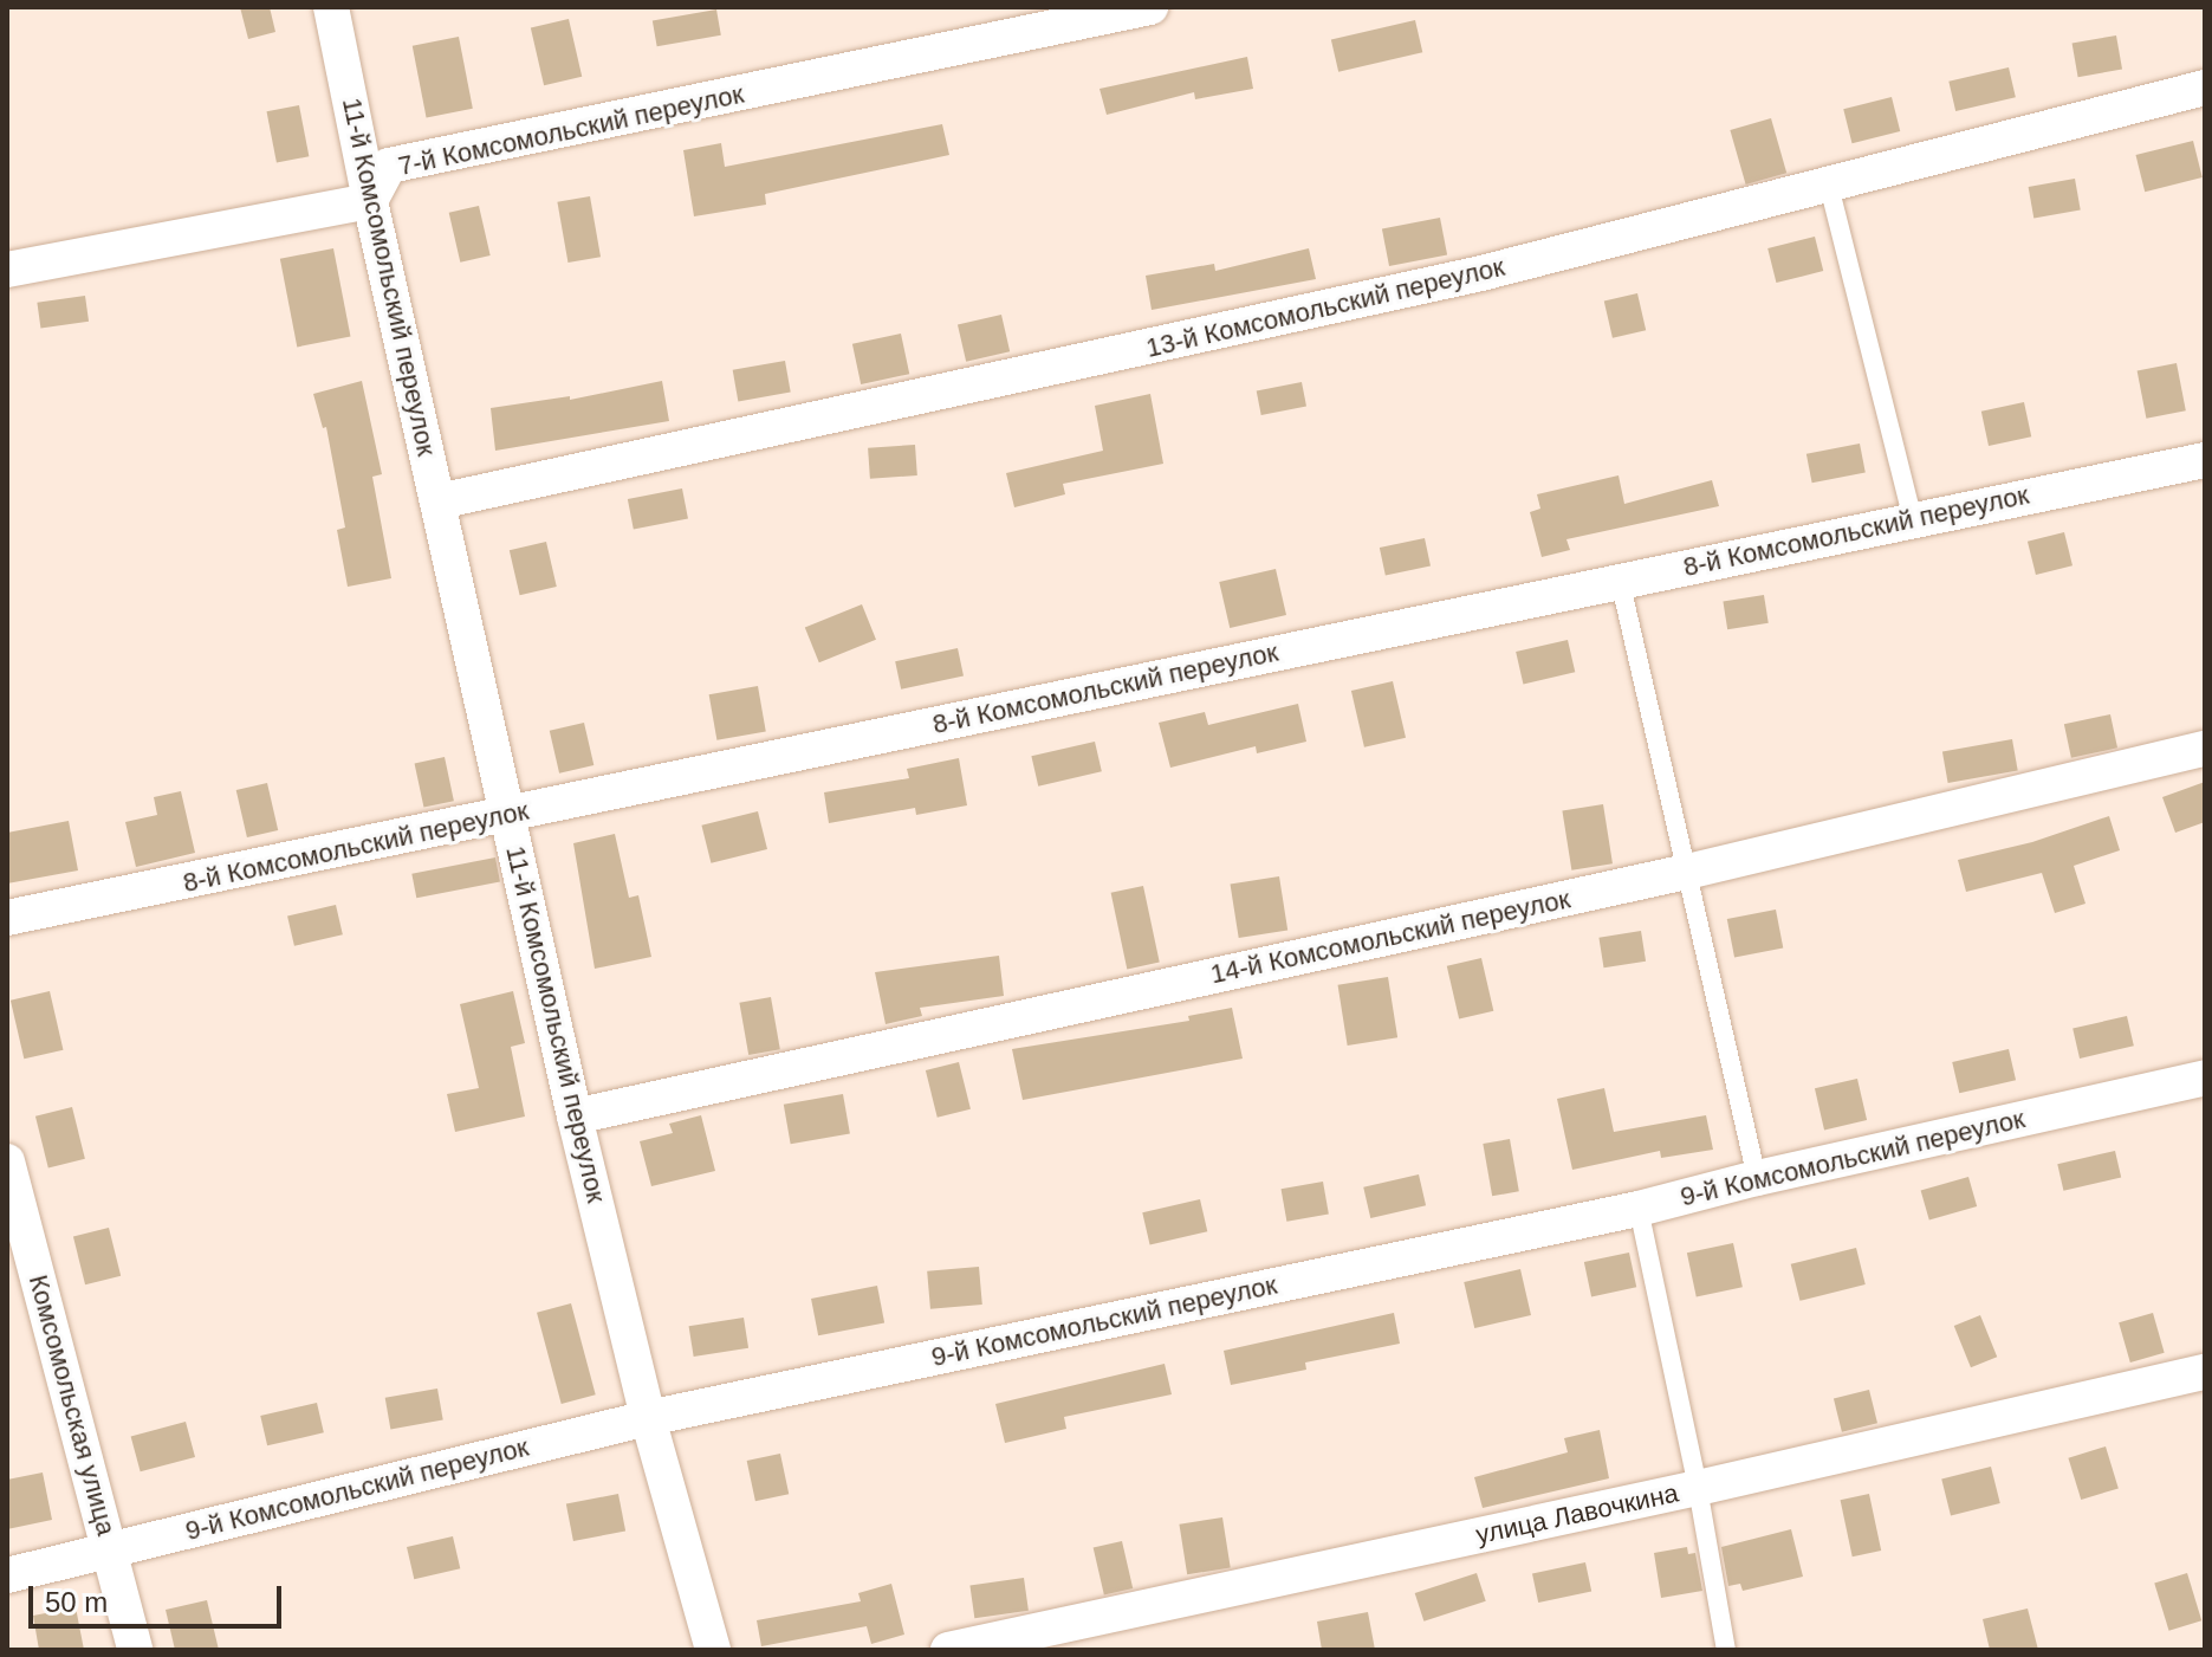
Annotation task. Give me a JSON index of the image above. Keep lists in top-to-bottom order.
{
  "streets": {
    "street": [
      "7-й Комсомольский переулок",
      "11-й Комсомольский переулок",
      "13-й Комсомольский переулок",
      "8-й Комсомольский переулок",
      "14-й Комсомольский переулок",
      "9-й Комсомольский переулок",
      "Комсомольская улица",
      "улица Лавочкина"
    ]
  },
  "crossings": [
    ["7-й Комсомольский переулок", "11-й Комсомольский переулок"],
    ["11-й Комсомольский переулок", "13-й Комсомольский переулок"],
    ["11-й Комсомольский переулок", "8-й Комсомольский переулок"],
    ["11-й Комсомольский переулок", "14-й Комсомольский переулок"],
    ["11-й Комсомольский переулок", "9-й Комсомольский переулок"],
    ["9-й Комсомольский переулок", "Комсомольская улица"]
  ],
  "scale_bar": "50 m"
}
